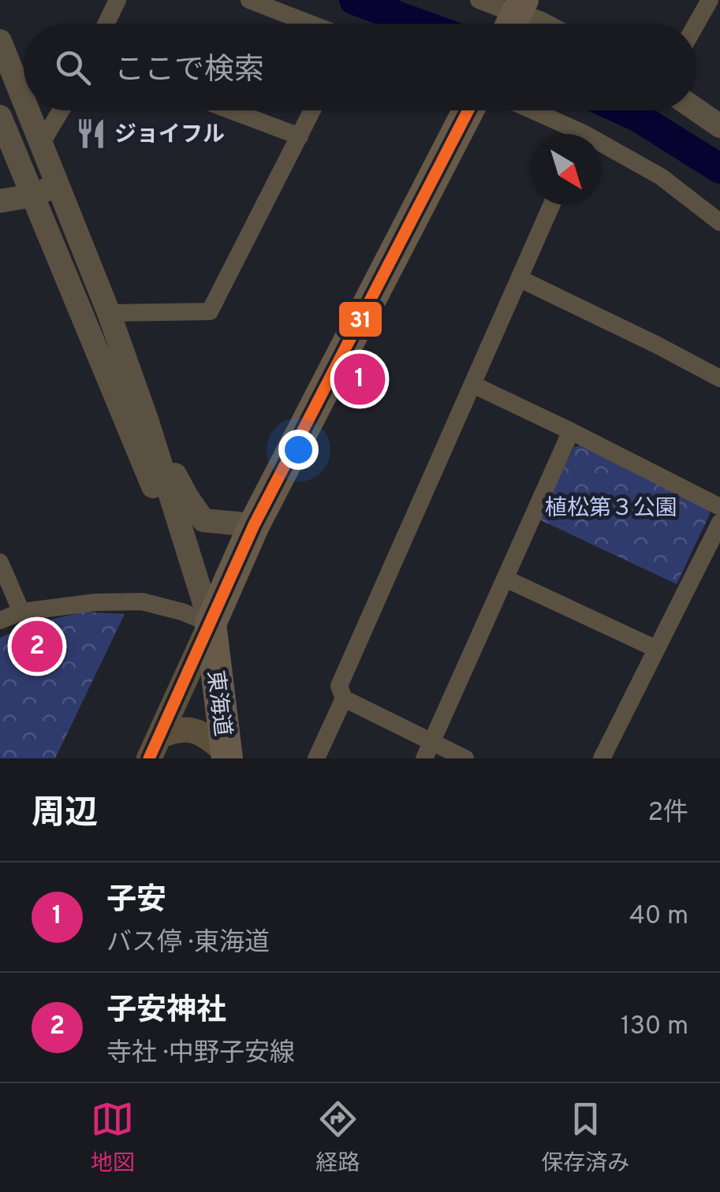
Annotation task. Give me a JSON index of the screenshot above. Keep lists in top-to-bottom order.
{
  "streets": {
    "highway": ["東海道"]
  },
  "parks": ["植松第３公園"],
  "places": {
    "restaurant": ["ジョイフル"]
  },
  "lines": ["transit line 31"],
  "north": "bottom right",
  "page": {
    "search": "ここで検索",
    "pins": ["1", "2"],
    "heading": ["周辺", "2件"],
    "list": [
      {
        "mark": "1",
        "name": "子安",
        "note": "バス停 · 東海道",
        "value": "40 m"
      },
      {
        "mark": "2",
        "name": "子安神社",
        "note": "寺社 · 中野子安線",
        "value": "130 m"
      }
    ],
    "nav": ["地図", "経路", "保存済み"]
  }
}
